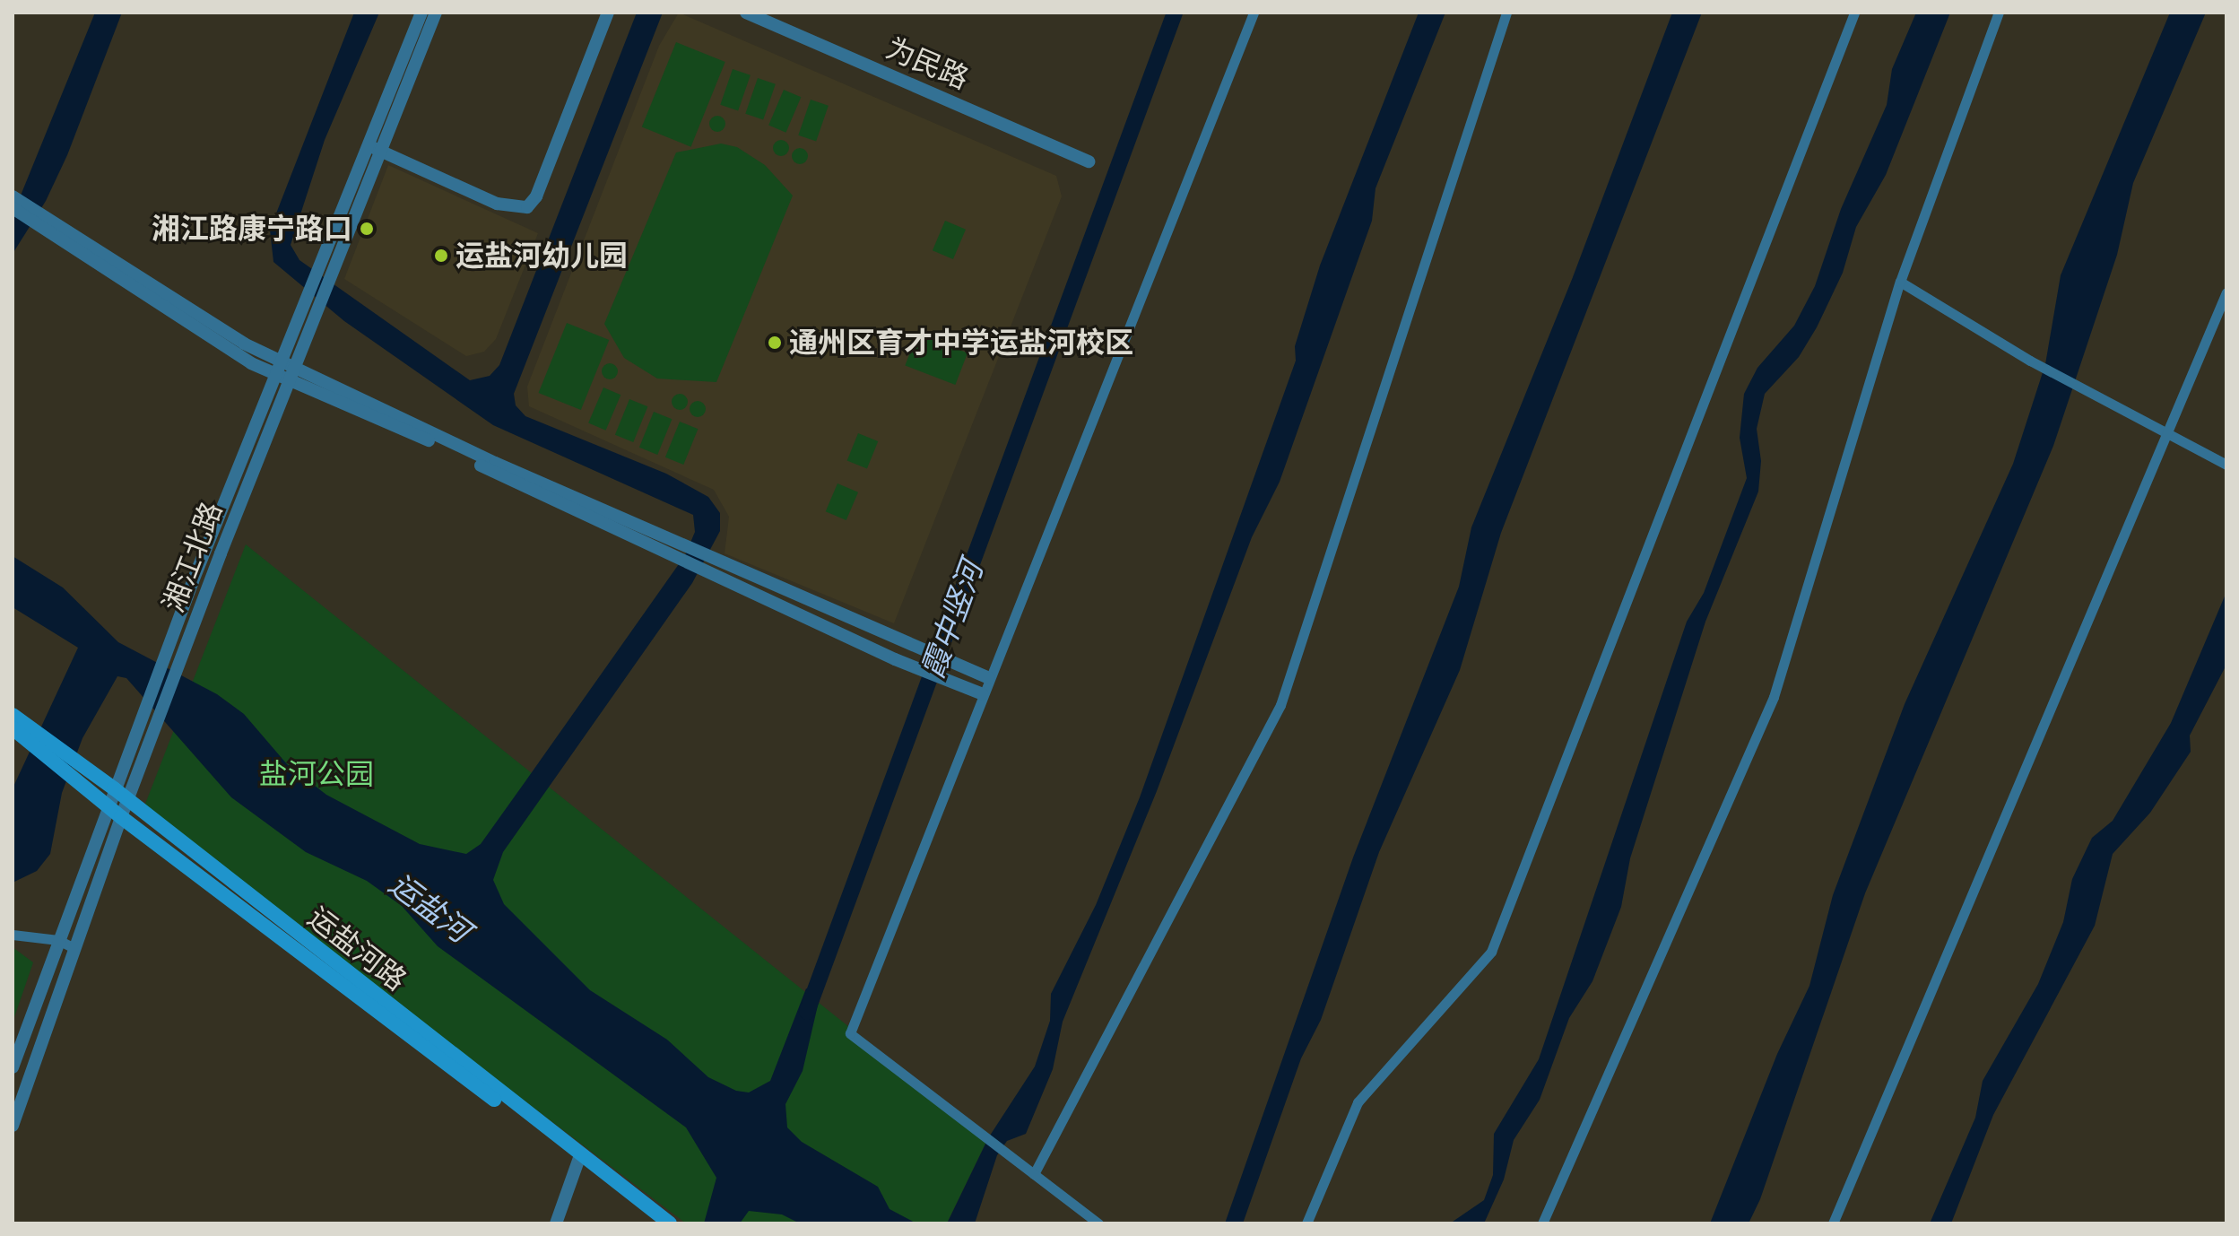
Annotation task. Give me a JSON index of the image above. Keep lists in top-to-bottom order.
{
  "streets": {
    "main road": ["运盐河路"],
    "street": ["为民路", "湘江北路"]
  },
  "crossings": [
    ["湘江北路", "运盐河路"]
  ],
  "water": ["霞中竖河", "运盐河"],
  "parks": ["盐河公园"],
  "places": ["湘江路康宁路口", "运盐河幼儿园", "通州区育才中学运盐河校区"]
}
